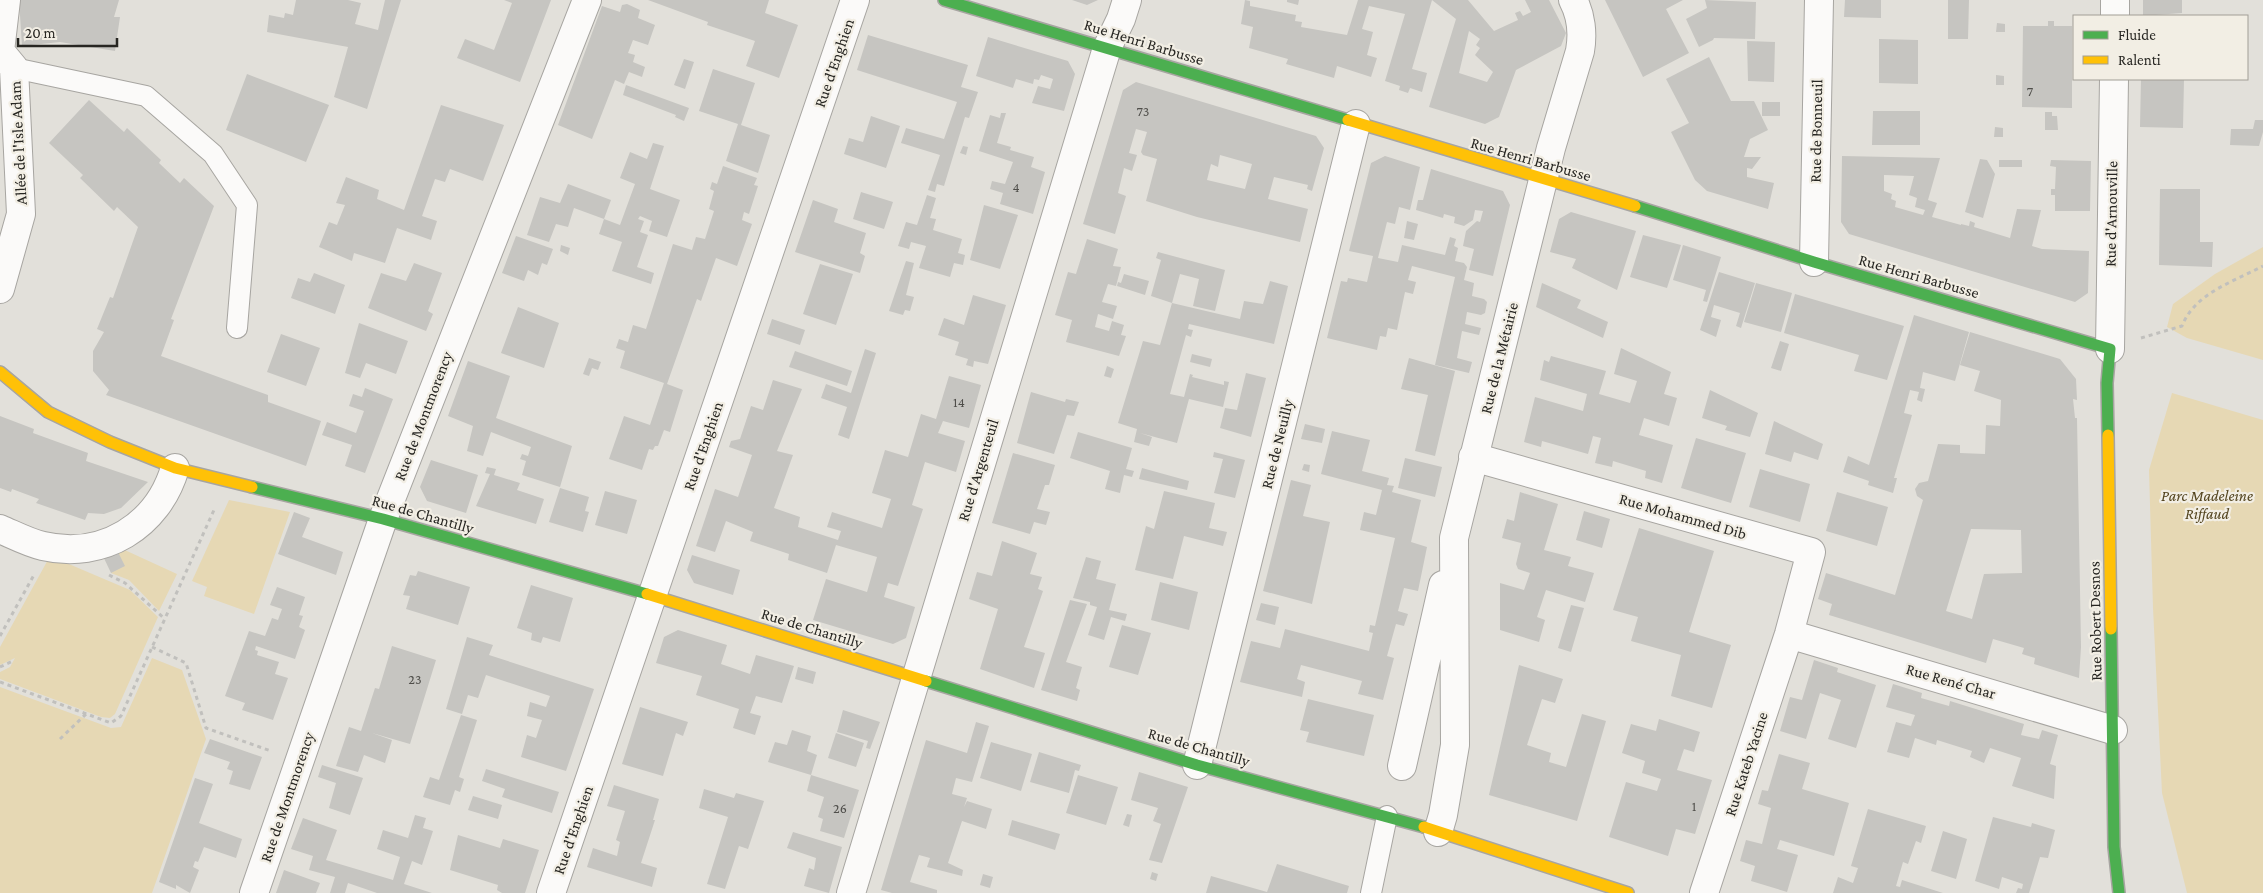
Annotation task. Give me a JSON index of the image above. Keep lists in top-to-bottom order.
{
  "streets": {
    "street": [
      "Rue Henri Barbusse",
      "Rue d'Enghien",
      "Rue de Bonneuil",
      "Allée de l'Isle Adam",
      "Rue d'Arnouville",
      "Rue de la Métairie",
      "Rue de Montmorency",
      "Rue de Neuilly",
      "Rue d'Argenteuil",
      "Rue de Chantilly",
      "Rue Mohammed Dib",
      "Rue Robert Desnos",
      "Rue René Char",
      "Rue Kateb Yacine"
    ]
  },
  "crossings": [
    ["Rue Henri Barbusse", "Rue de Bonneuil"],
    ["Rue Henri Barbusse", "Rue d'Arnouville"],
    ["Rue Henri Barbusse", "Rue de la Métairie"],
    ["Rue Henri Barbusse", "Rue de Neuilly"],
    ["Rue Henri Barbusse", "Rue d'Argenteuil"],
    ["Rue Henri Barbusse", "Rue Robert Desnos"],
    ["Rue d'Enghien", "Rue de Chantilly"],
    ["Rue d'Arnouville", "Rue Robert Desnos"],
    ["Rue de la Métairie", "Rue de Chantilly"],
    ["Rue de la Métairie", "Rue Mohammed Dib"],
    ["Rue de Montmorency", "Rue de Chantilly"],
    ["Rue de Neuilly", "Rue de Chantilly"],
    ["Rue d'Argenteuil", "Rue de Chantilly"],
    ["Rue Mohammed Dib", "Rue René Char"],
    ["Rue Mohammed Dib", "Rue Kateb Yacine"],
    ["Rue Robert Desnos", "Rue René Char"],
    ["Rue René Char", "Rue Kateb Yacine"]
  ],
  "parks": ["Parc Madeleine Riffaud"],
  "house_numbers": [
    "7",
    "73",
    "4",
    "14",
    "23",
    "1",
    "26"
  ],
  "legend": ["Fluide", "Ralenti"],
  "scale_bar": "20 m"
}
